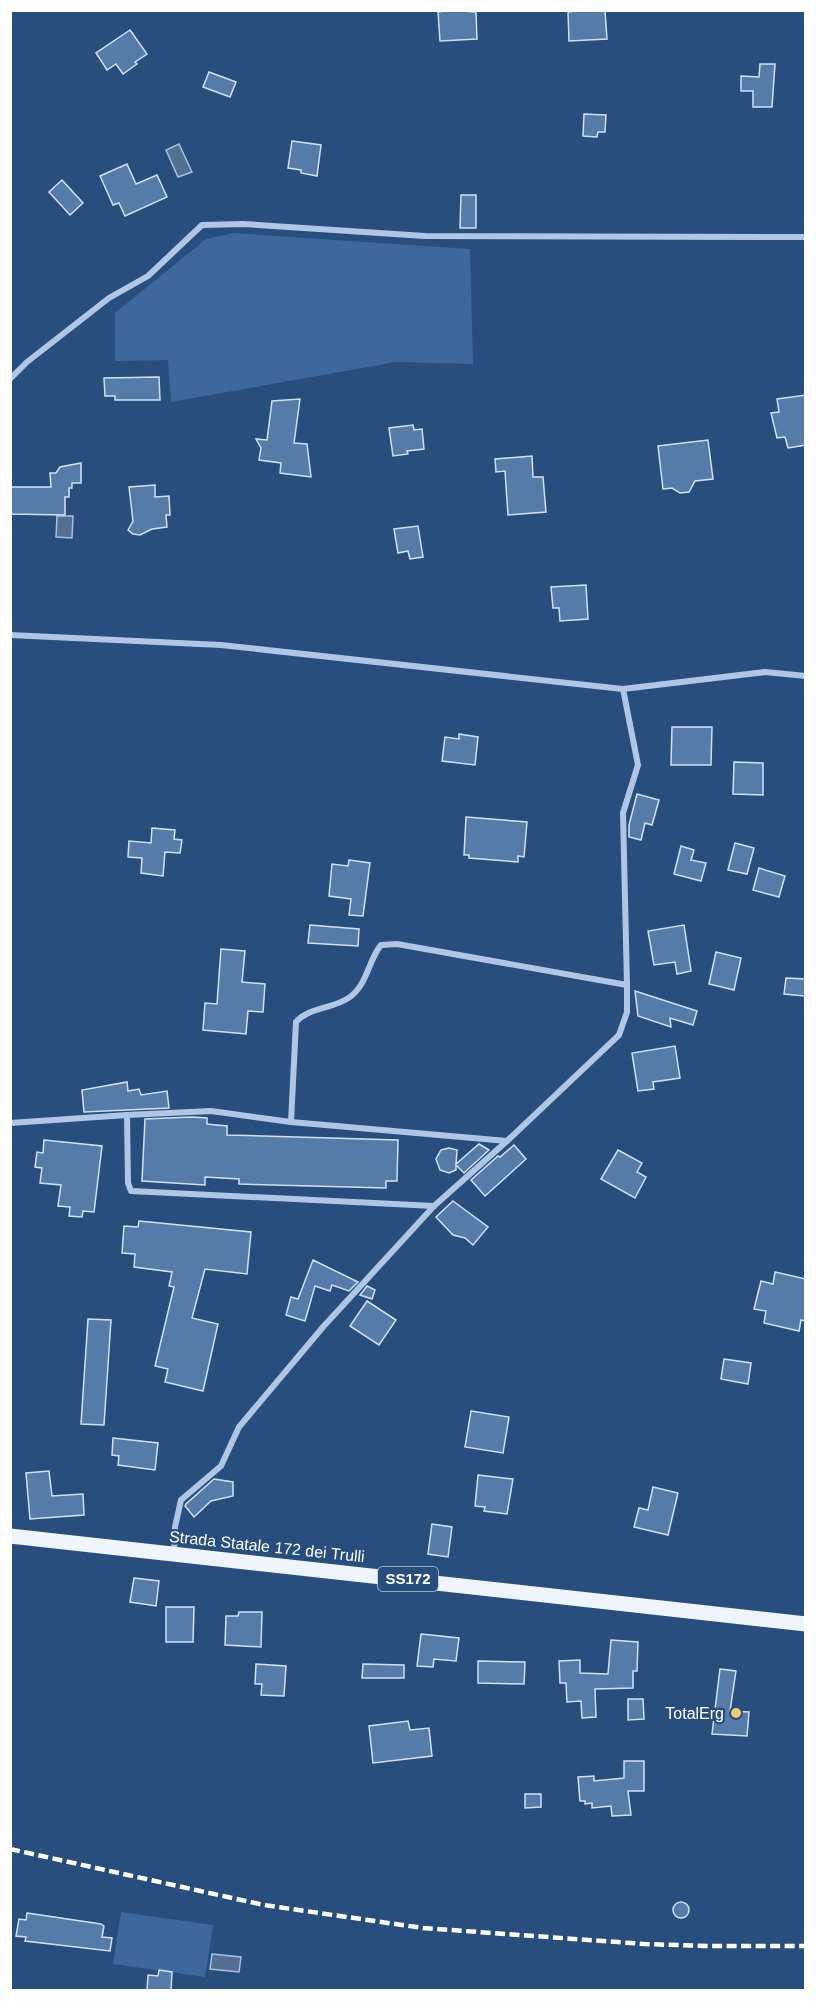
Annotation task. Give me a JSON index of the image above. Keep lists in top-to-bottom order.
{
  "streets": {
    "main road": ["Strada Statale 172 dei Trulli", "SS172"]
  },
  "places": ["TotalErg"]
}
